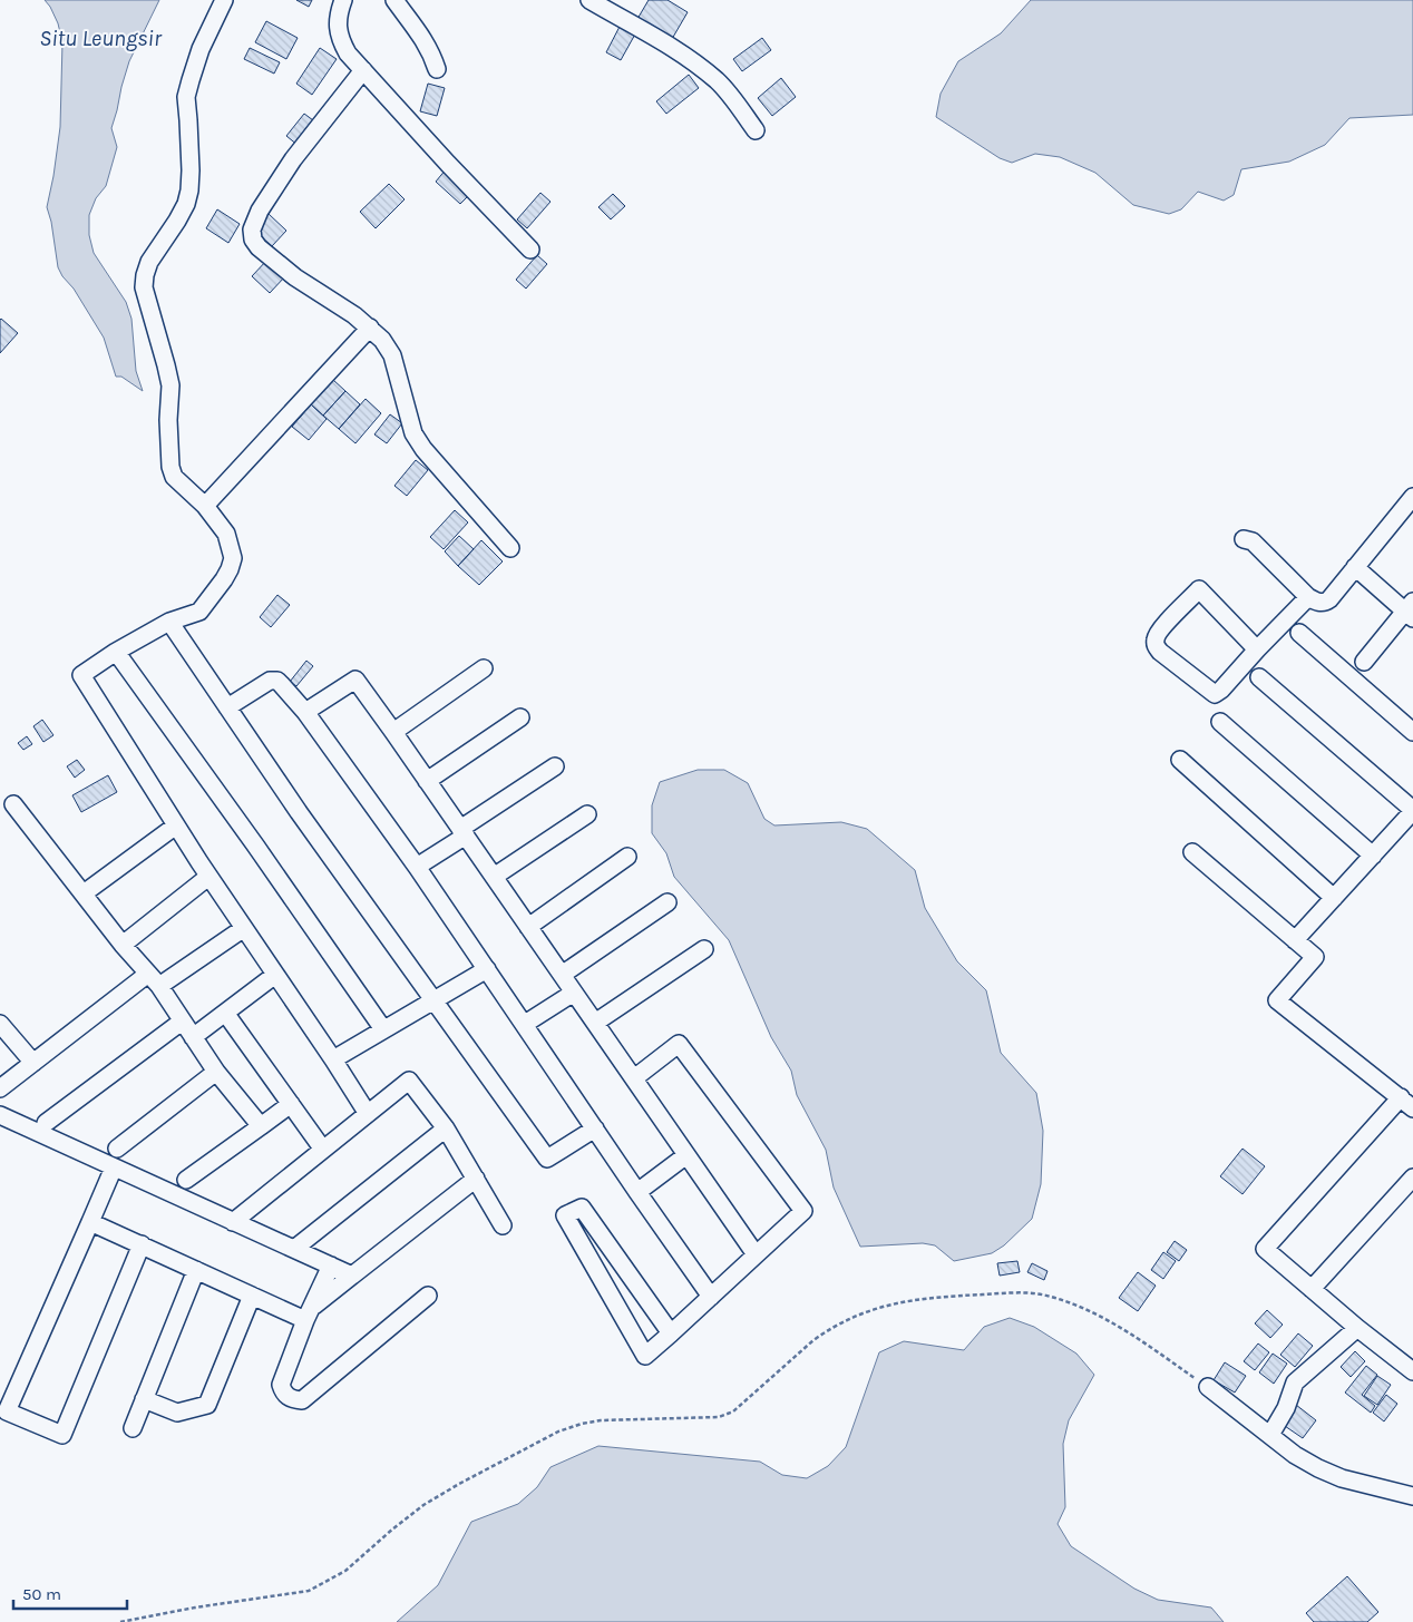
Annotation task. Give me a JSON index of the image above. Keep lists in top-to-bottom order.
{
  "water": ["Situ Leungsir"],
  "scale_bar": "50 m"
}
